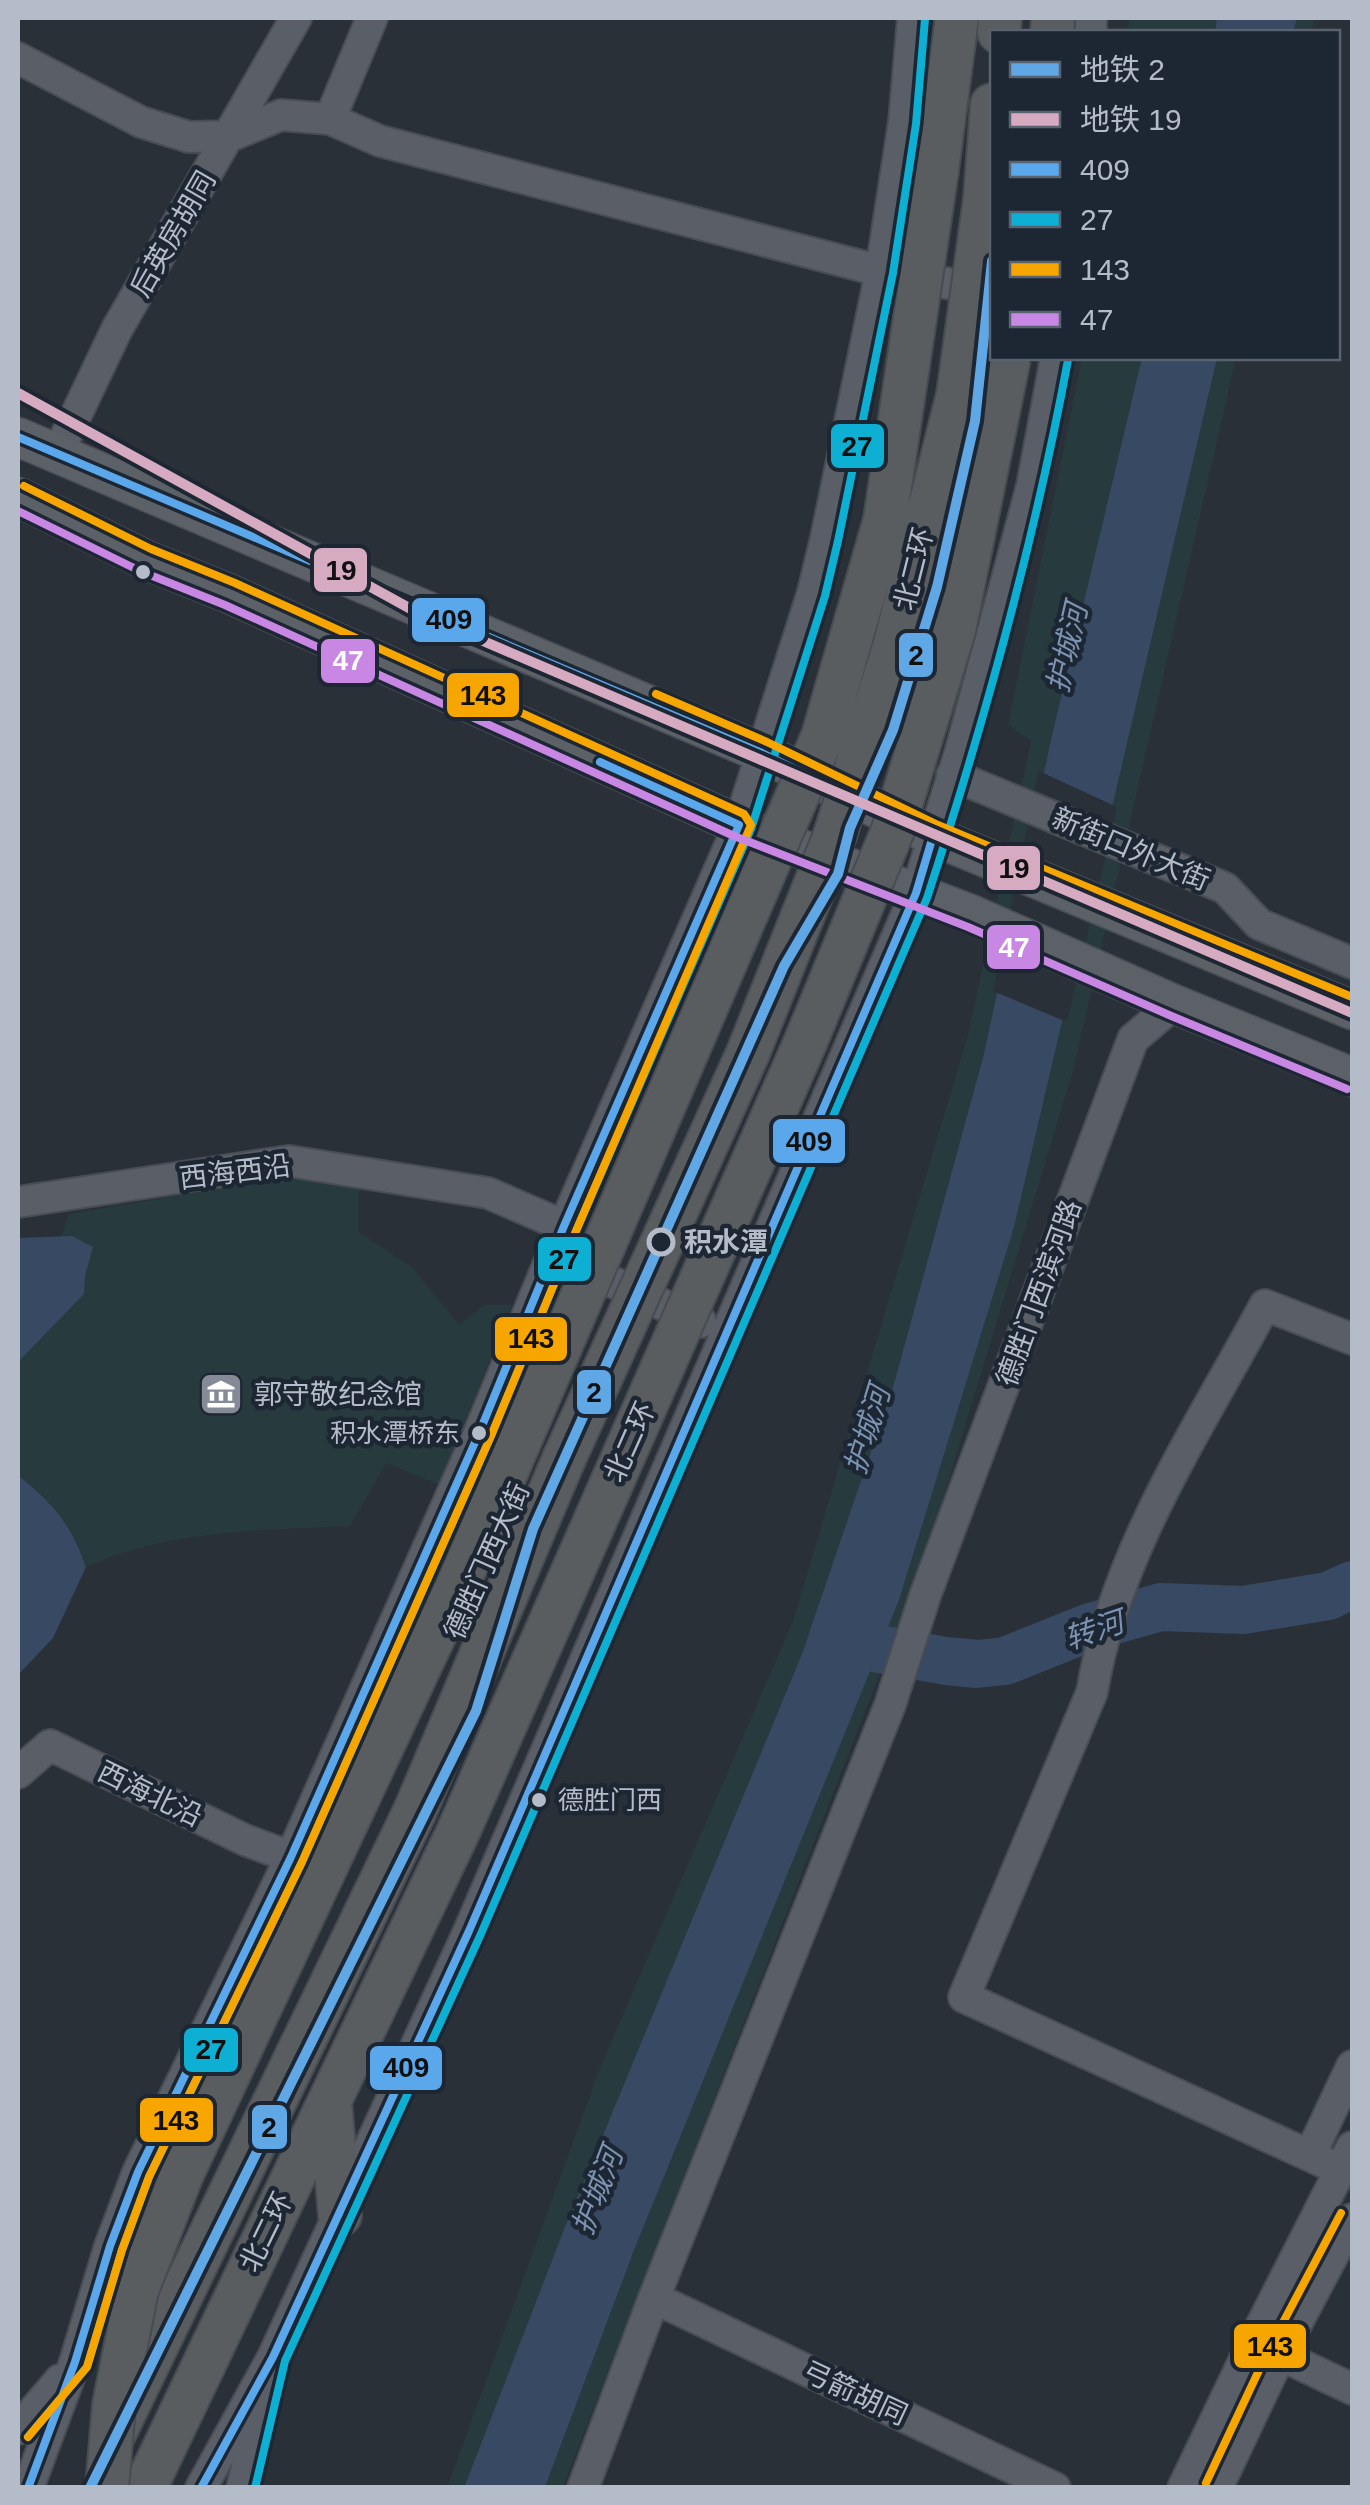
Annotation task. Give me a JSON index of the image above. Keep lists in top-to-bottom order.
{
  "streets": {
    "highway": ["北二环"],
    "street": [
      "后英房胡同",
      "新街口外大街",
      "西海西沿",
      "德胜门西滨河路",
      "德胜门西大街",
      "西海北沿",
      "弓箭胡同"
    ]
  },
  "crossings": [
    ["西海西沿", "德胜门西大街"],
    ["德胜门西滨河路", "弓箭胡同"],
    ["德胜门西大街", "西海北沿"]
  ],
  "water": ["护城河", "转河"],
  "places": {
    "other": ["积水潭", "积水潭桥东", "德胜门西"],
    "museum": ["郭守敬纪念馆"]
  },
  "lines": [
    "transit line 27",
    "metro line 2",
    "metro line 19",
    "transit line 409",
    "transit line 143",
    "transit line 47"
  ],
  "legend": [
    "地铁 2",
    "地铁 19",
    "409",
    "27",
    "143",
    "47"
  ]
}
